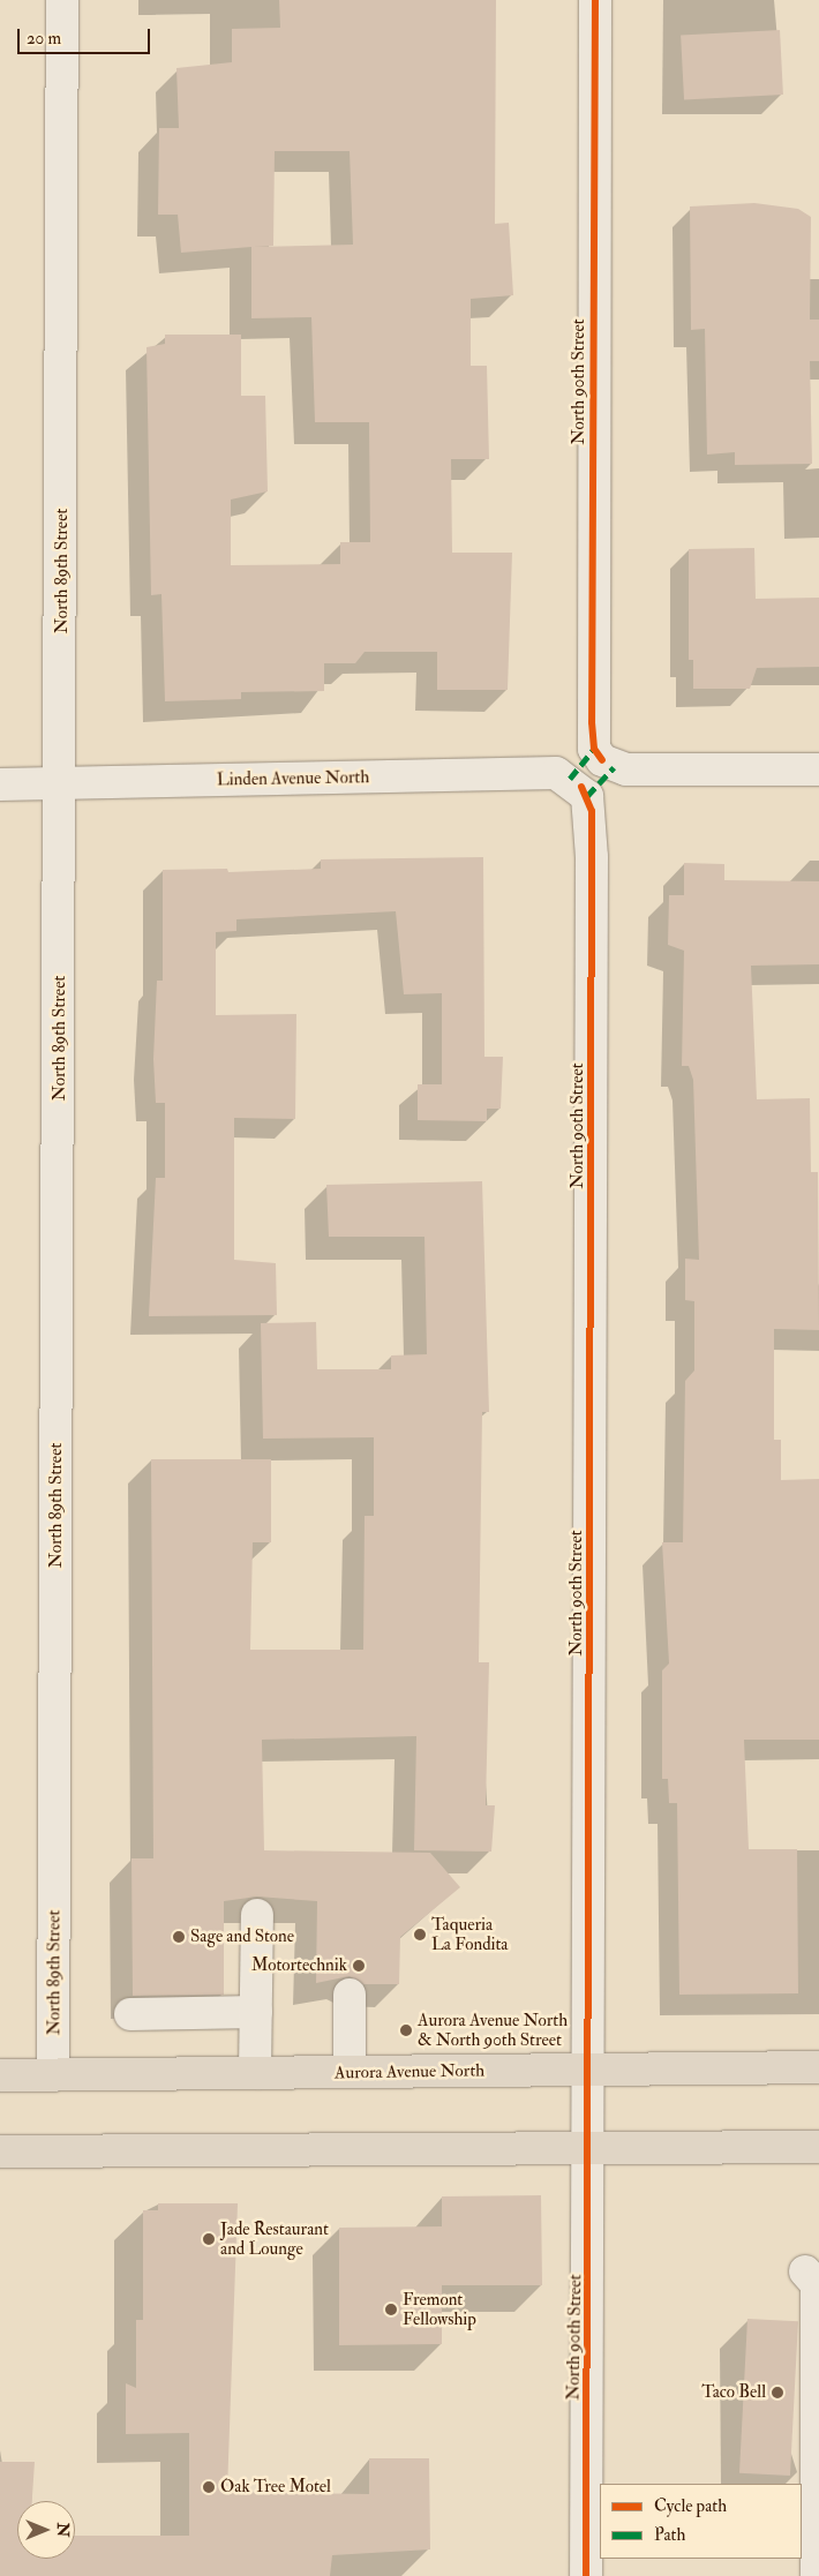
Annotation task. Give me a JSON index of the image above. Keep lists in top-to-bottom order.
{
  "streets": {
    "highway": ["Aurora Avenue North"],
    "street": ["North 90th Street", "North 89th Street", "Linden Avenue North"]
  },
  "crossings": [
    ["North 90th Street", "Linden Avenue North"],
    ["North 90th Street", "Aurora Avenue North"],
    ["North 89th Street", "Linden Avenue North"],
    ["North 89th Street", "Aurora Avenue North"]
  ],
  "places": [
    "Taqueria La Fondita",
    "Sage and Stone",
    "Motortechnik",
    "Aurora Avenue North & North 90th Street",
    "Jade Restaurant and Lounge",
    "Fremont Fellowship",
    "Taco Bell",
    "Oak Tree Motel"
  ],
  "legend": ["Cycle path", "Path"],
  "scale_bar": "20 m",
  "north": "right"
}
